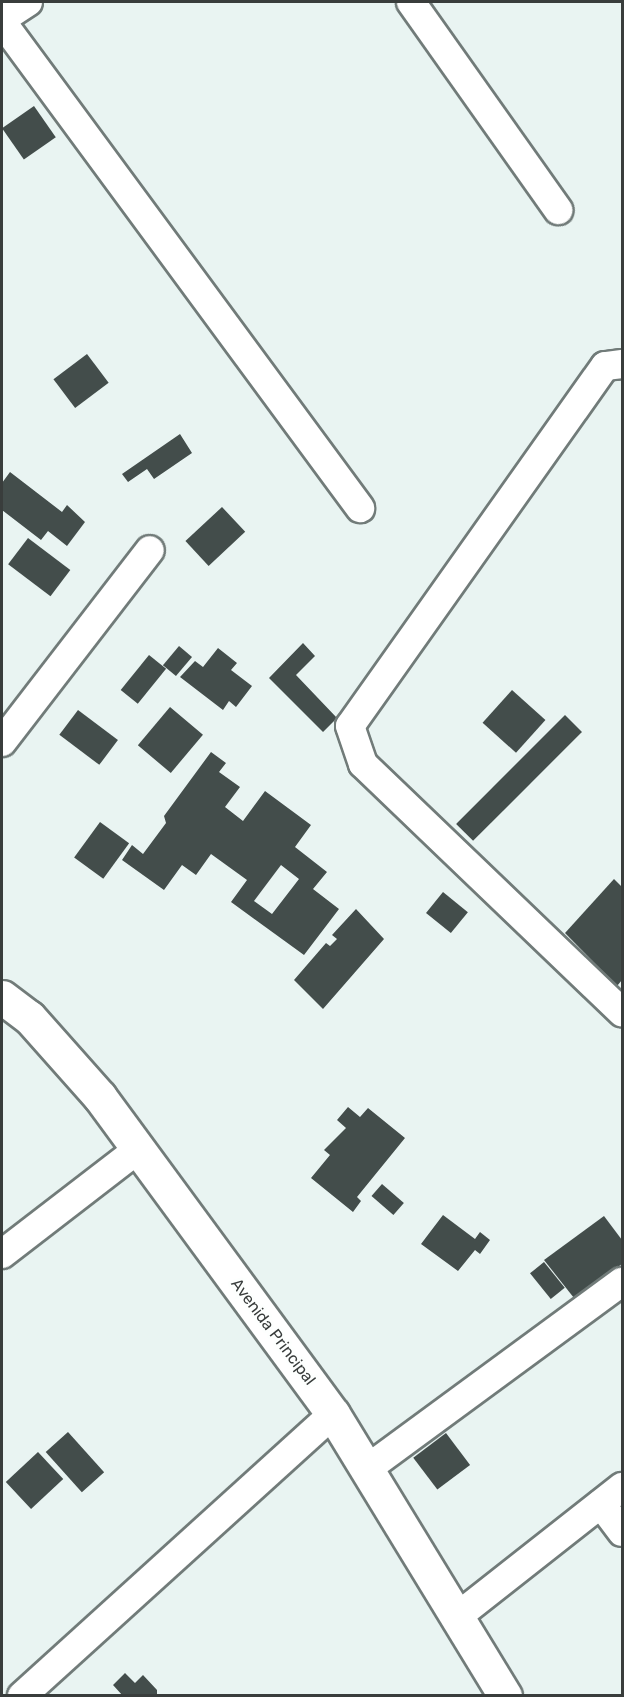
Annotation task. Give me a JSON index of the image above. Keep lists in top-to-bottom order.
{
  "streets": {
    "street": ["Avenida Principal"]
  }
}
